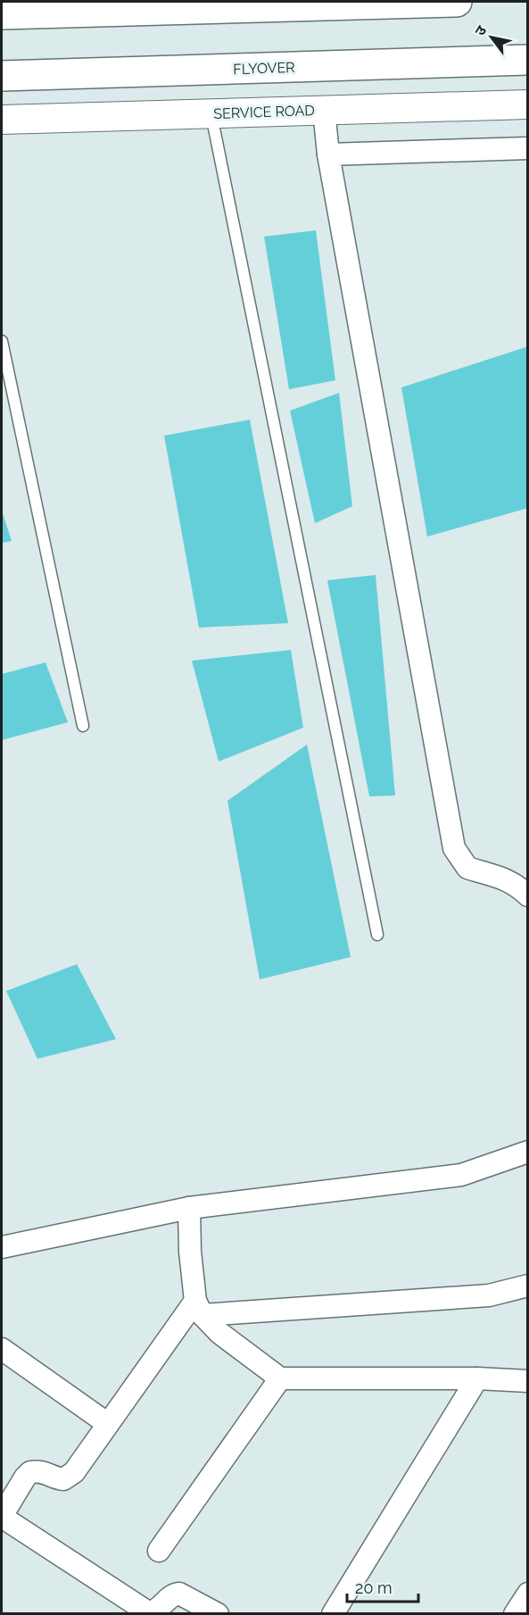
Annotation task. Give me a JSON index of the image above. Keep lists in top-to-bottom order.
{
  "streets": {
    "highway": ["FLYOVER"],
    "street": ["SERVICE ROAD"]
  },
  "scale_bar": "20 m",
  "north": "top left"
}
